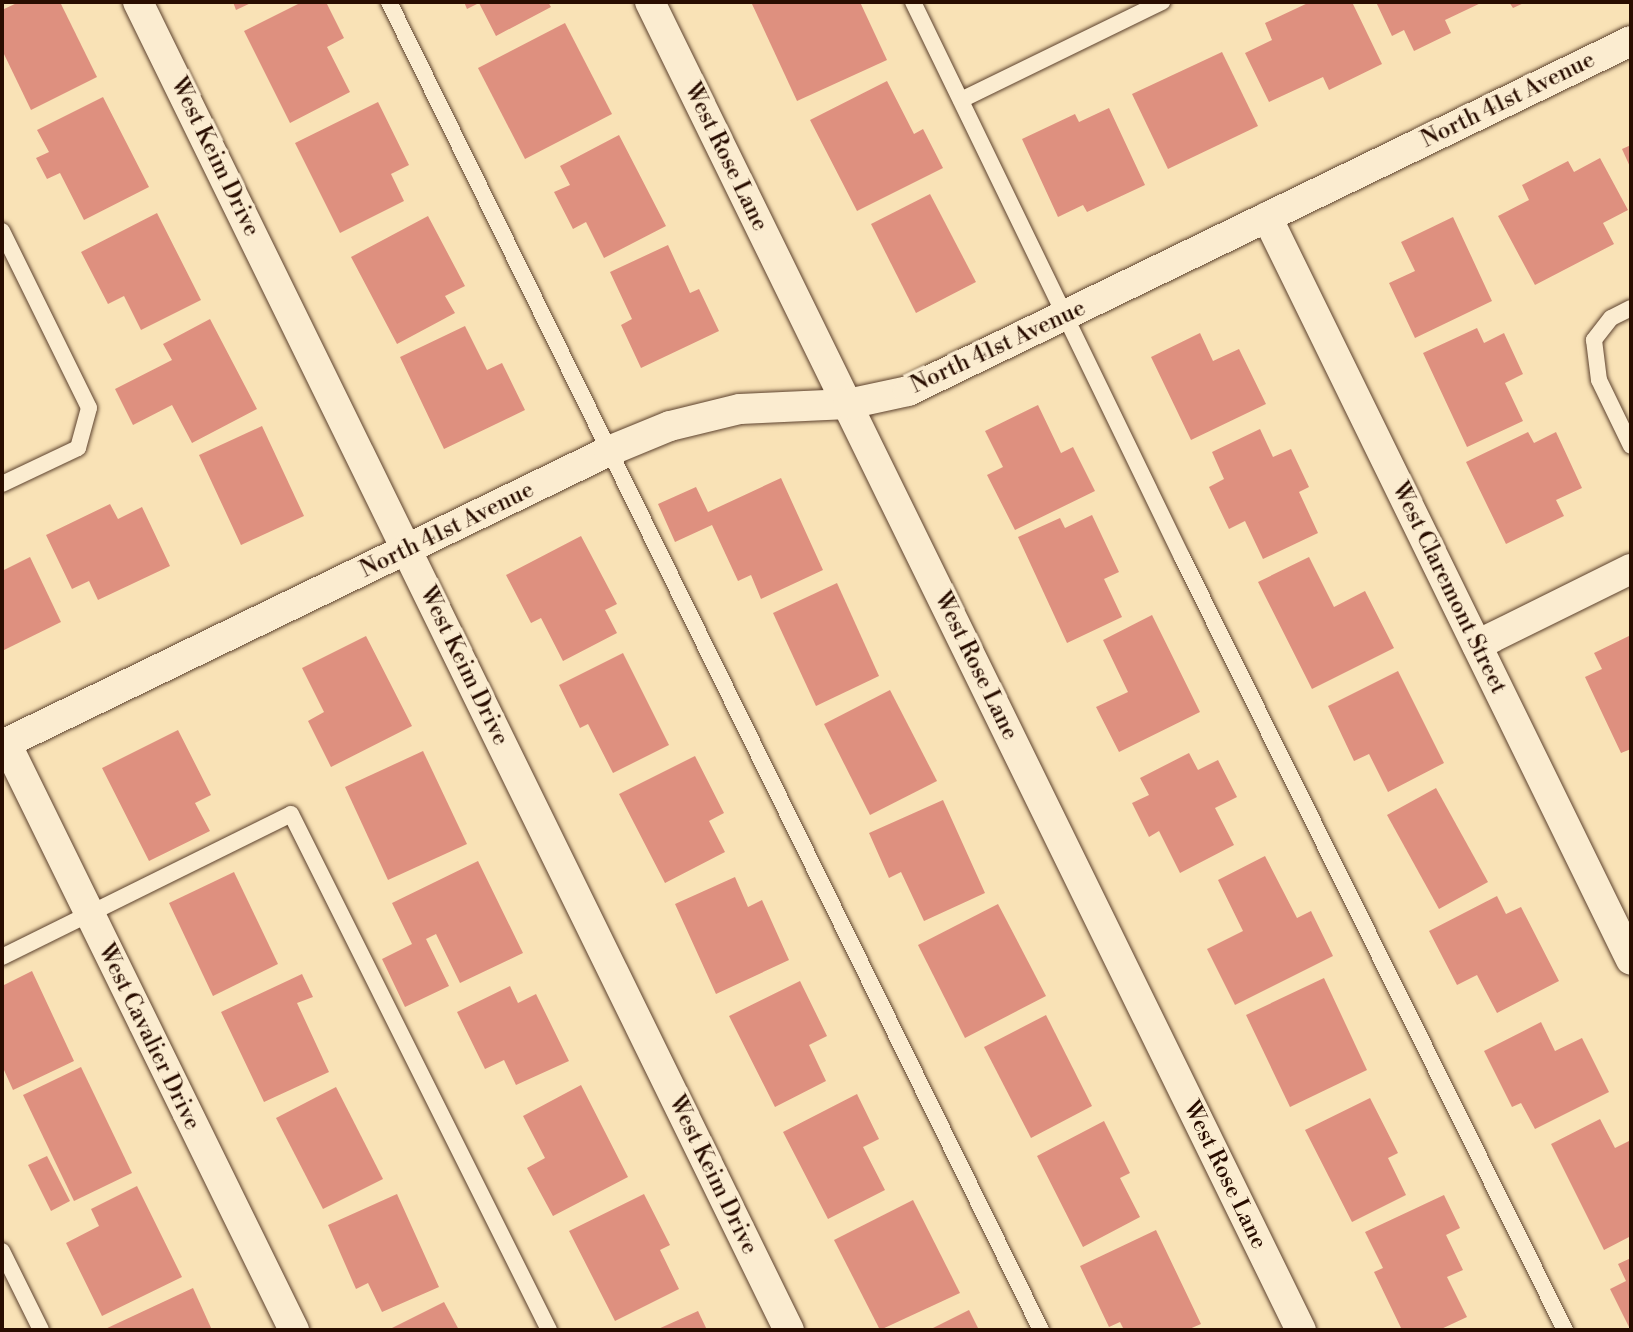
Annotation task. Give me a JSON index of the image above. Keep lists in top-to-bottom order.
{
  "streets": {
    "street": [
      "North 41st Avenue",
      "West Keim Drive",
      "West Rose Lane",
      "West Claremont Street",
      "West Cavalier Drive"
    ]
  },
  "crossings": [
    ["North 41st Avenue", "West Keim Drive"],
    ["North 41st Avenue", "West Rose Lane"],
    ["North 41st Avenue", "West Claremont Street"],
    ["North 41st Avenue", "West Cavalier Drive"]
  ]
}
